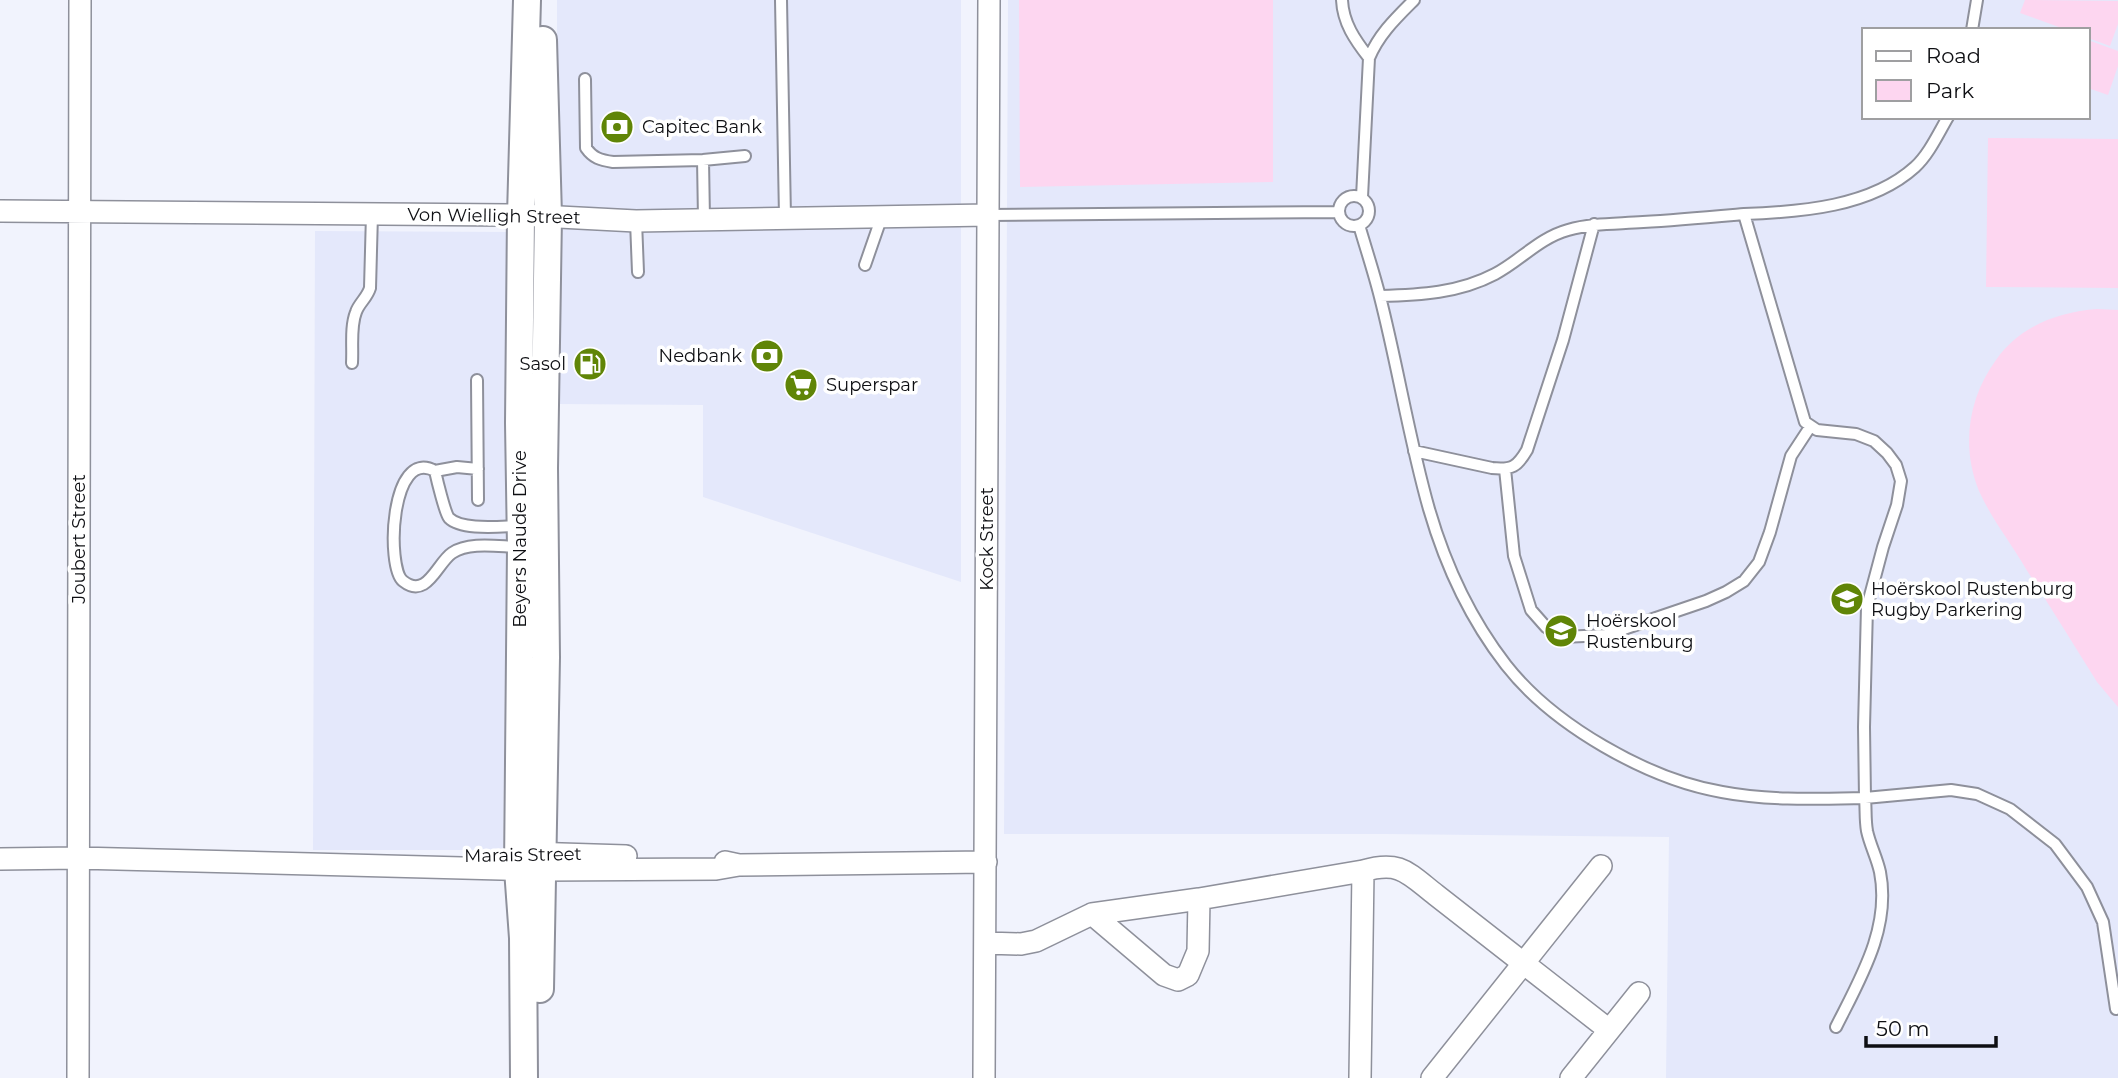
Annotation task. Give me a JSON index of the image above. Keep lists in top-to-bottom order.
{
  "streets": {
    "street": [
      "Von Wielligh Street",
      "Joubert Street",
      "Beyers Naude Drive",
      "Kock Street",
      "Marais Street"
    ]
  },
  "crossings": [
    ["Von Wielligh Street", "Joubert Street"],
    ["Von Wielligh Street", "Beyers Naude Drive"],
    ["Von Wielligh Street", "Kock Street"],
    ["Joubert Street", "Marais Street"],
    ["Beyers Naude Drive", "Marais Street"],
    ["Kock Street", "Marais Street"]
  ],
  "places": {
    "bank": ["Capitec Bank", "Nedbank"],
    "fuel station": ["Sasol"],
    "supermarket": ["Superspar"],
    "school or university": ["Hoërskool Rustenburg Rugby Parkering", "Hoërskool Rustenburg"]
  },
  "legend": ["Road", "Park"],
  "scale_bar": "50 m"
}
